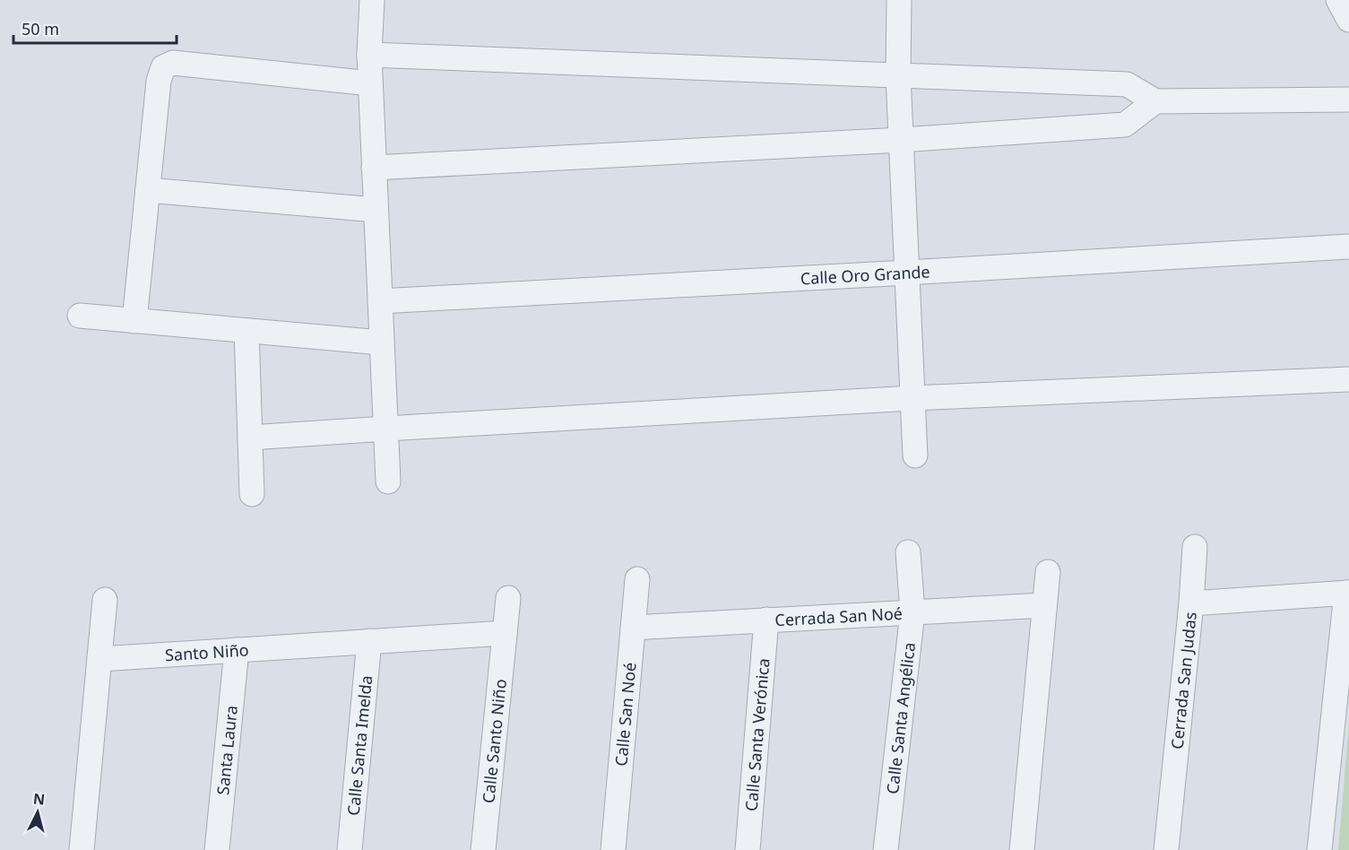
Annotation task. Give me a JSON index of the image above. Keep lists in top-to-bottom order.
{
  "streets": {
    "street": [
      "Calle Oro Grande",
      "Cerrada San Noé",
      "Santo Niño",
      "Cerrada San Judas",
      "Calle San Noé",
      "Calle Santa Angélica",
      "Calle Santa Verónica",
      "Calle Santo Niño",
      "Calle Santa Imelda",
      "Santa Laura"
    ]
  },
  "crossings": [
    ["Cerrada San Noé", "Calle San Noé"],
    ["Cerrada San Noé", "Calle Santa Angélica"],
    ["Cerrada San Noé", "Calle Santa Verónica"],
    ["Santo Niño", "Calle Santo Niño"],
    ["Santo Niño", "Calle Santa Imelda"],
    ["Santo Niño", "Santa Laura"]
  ],
  "scale_bar": "50 m",
  "north": "top"
}
